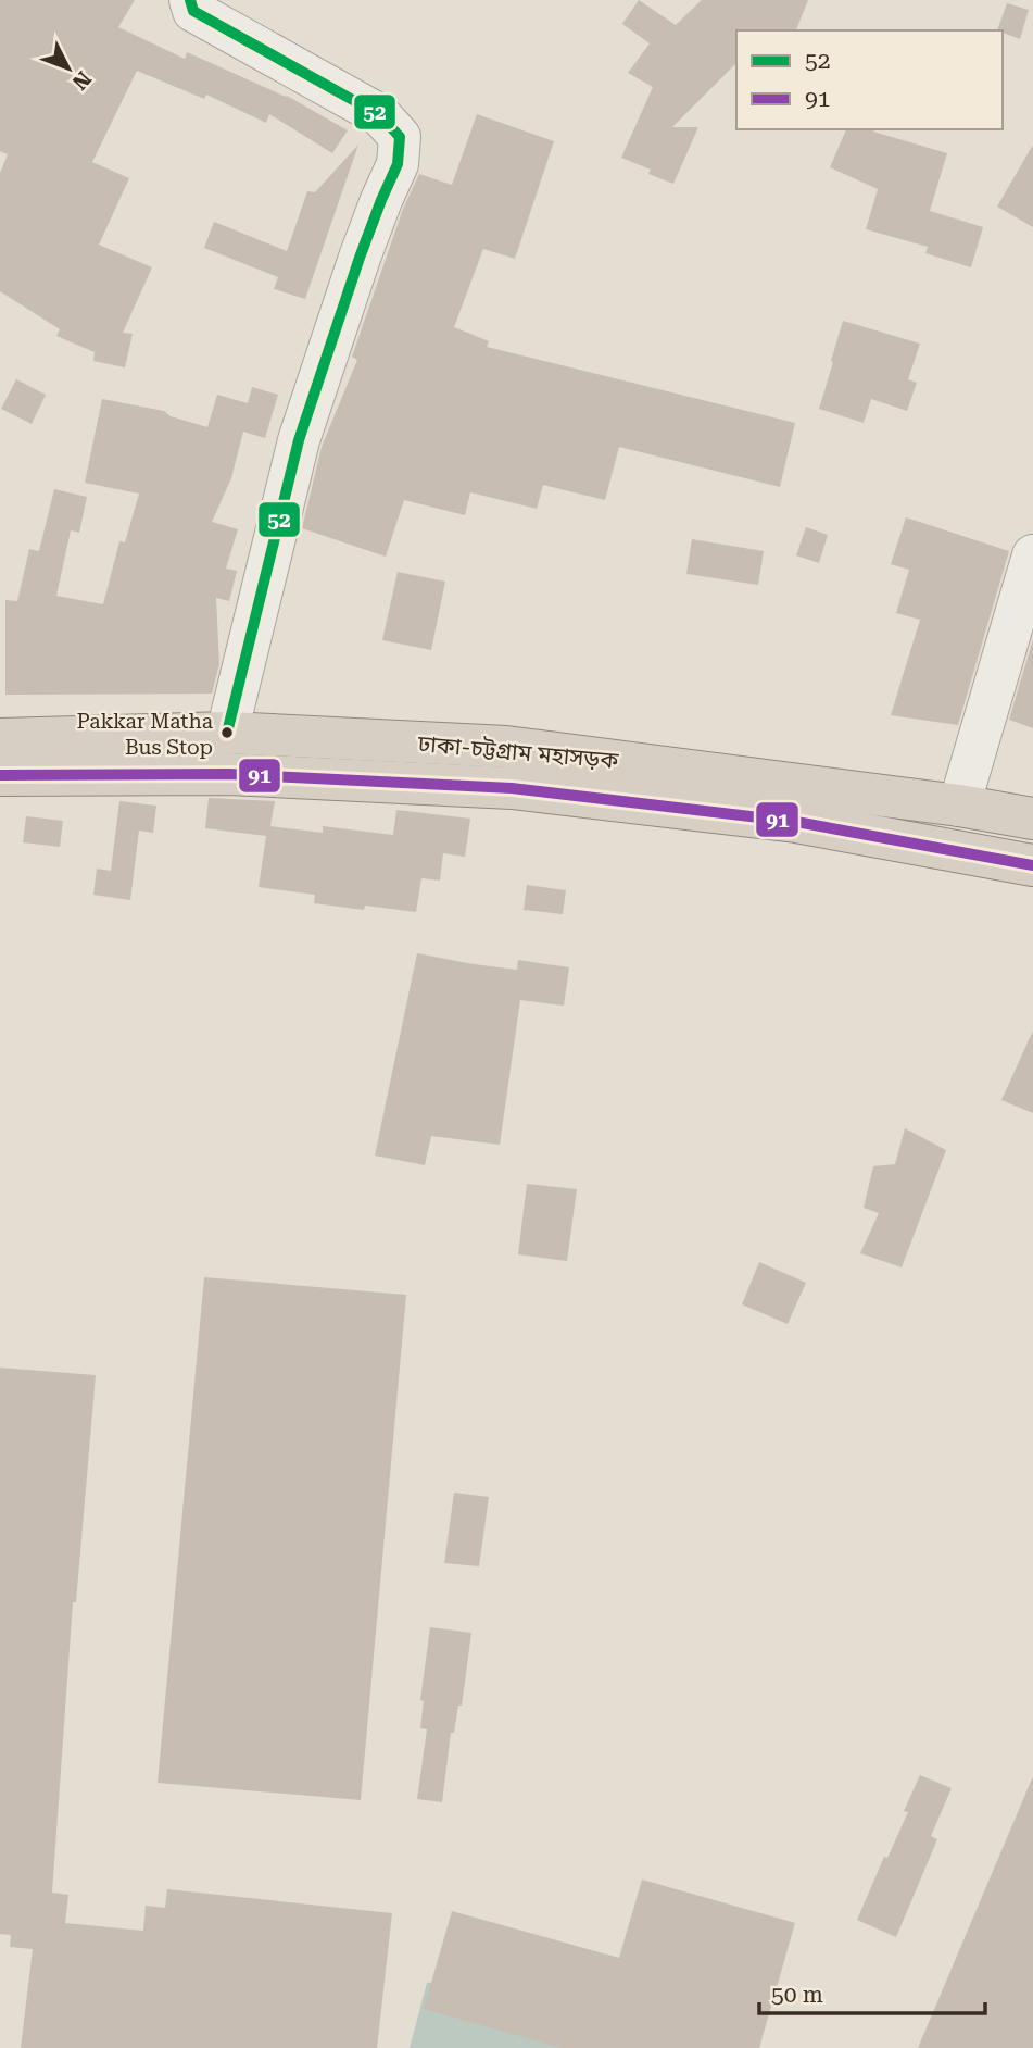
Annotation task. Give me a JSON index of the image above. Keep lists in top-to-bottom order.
{
  "streets": {
    "highway": ["ঢাকা-চট্টগ্রাম মহাসড়ক"]
  },
  "places": ["Pakkar Matha Bus Stop"],
  "lines": ["transit line 52", "transit line 91"],
  "legend": ["52", "91"],
  "scale_bar": "50 m",
  "north": "bottom right"
}
